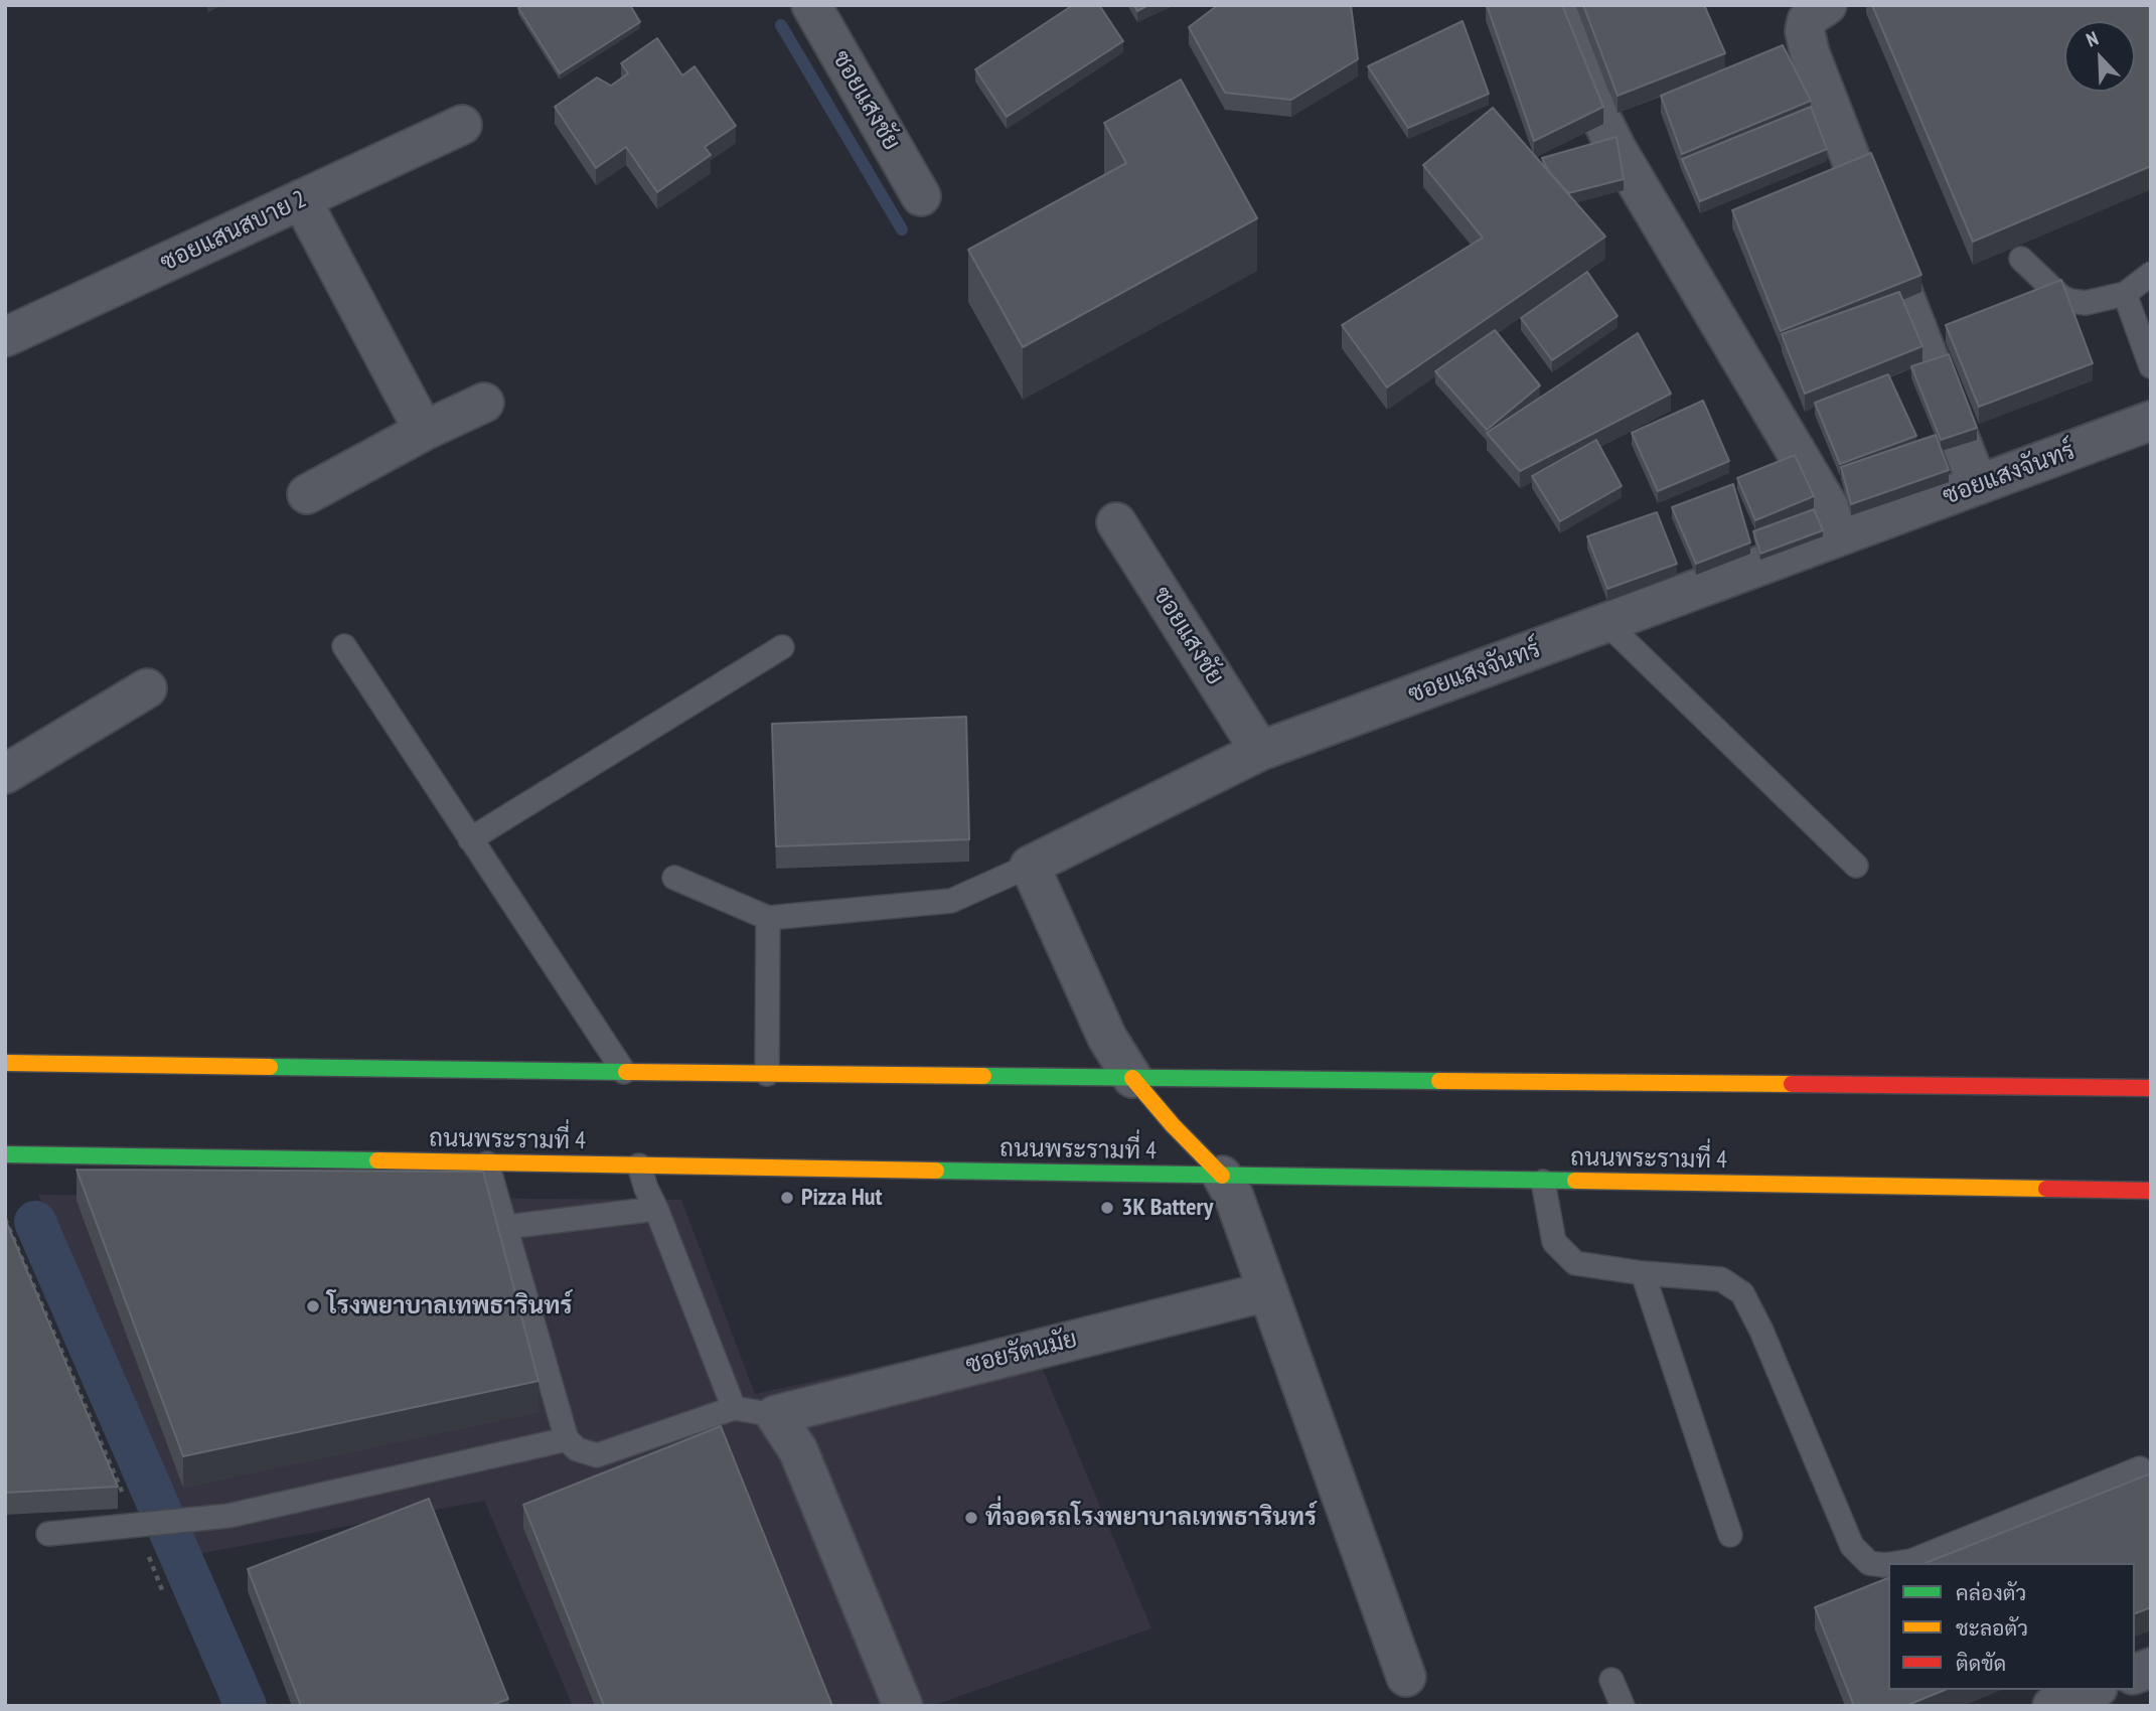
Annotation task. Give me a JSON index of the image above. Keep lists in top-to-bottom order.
{
  "streets": {
    "main road": ["ถนนพระรามที่ 4"],
    "street": [
      "ซอยแสงชัย",
      "ซอยแสนสบาย 2",
      "ซอยแสงจันทร์",
      "ซอยรัตนมัย"
    ]
  },
  "crossings": [
    ["ซอยแสงชัย", "ซอยแสงจันทร์"]
  ],
  "places": [
    "Pizza Hut",
    "3K Battery",
    "โรงพยาบาลเทพธารินทร์",
    "ที่จอดรถโรงพยาบาลเทพธารินทร์"
  ],
  "legend": ["คล่องตัว", "ชะลอตัว", "ติดขัด"],
  "north": "top left"
}
